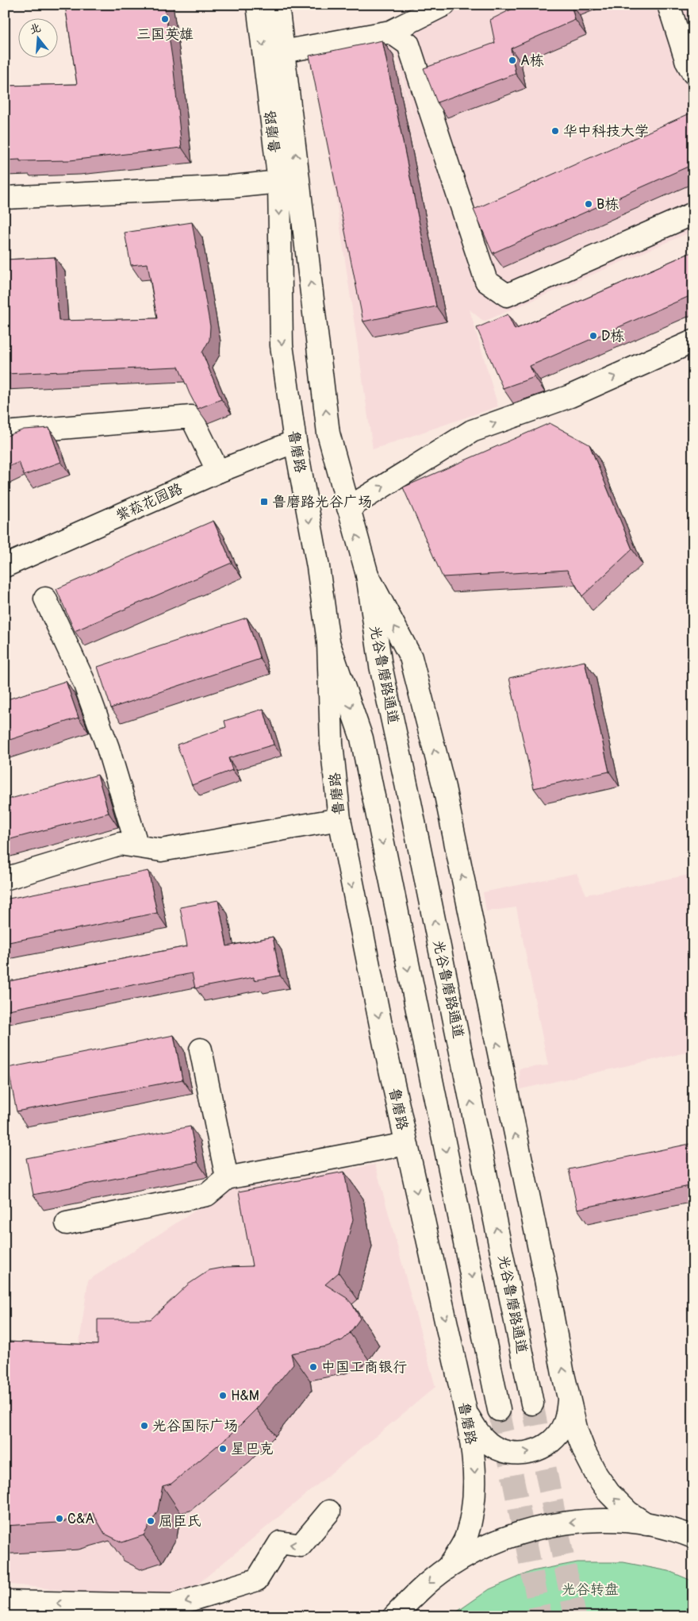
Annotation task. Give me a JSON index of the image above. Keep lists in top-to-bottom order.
{
  "streets": {
    "main road": ["鲁磨路", "紫菘花园路", "光谷鲁磨路通道"]
  },
  "crossings": [
    ["鲁磨路", "紫菘花园路"],
    ["鲁磨路", "光谷鲁磨路通道"]
  ],
  "parks": ["光谷转盘"],
  "places": {
    "other": [
      "三国英雄",
      "A栋",
      "华中科技大学",
      "B栋",
      "D栋",
      "中国工商银行",
      "H&M",
      "光谷国际广场",
      "星巴克",
      "C&A",
      "屈臣氏"
    ],
    "transit": ["鲁磨路光谷广场"]
  },
  "north": "top"
}
